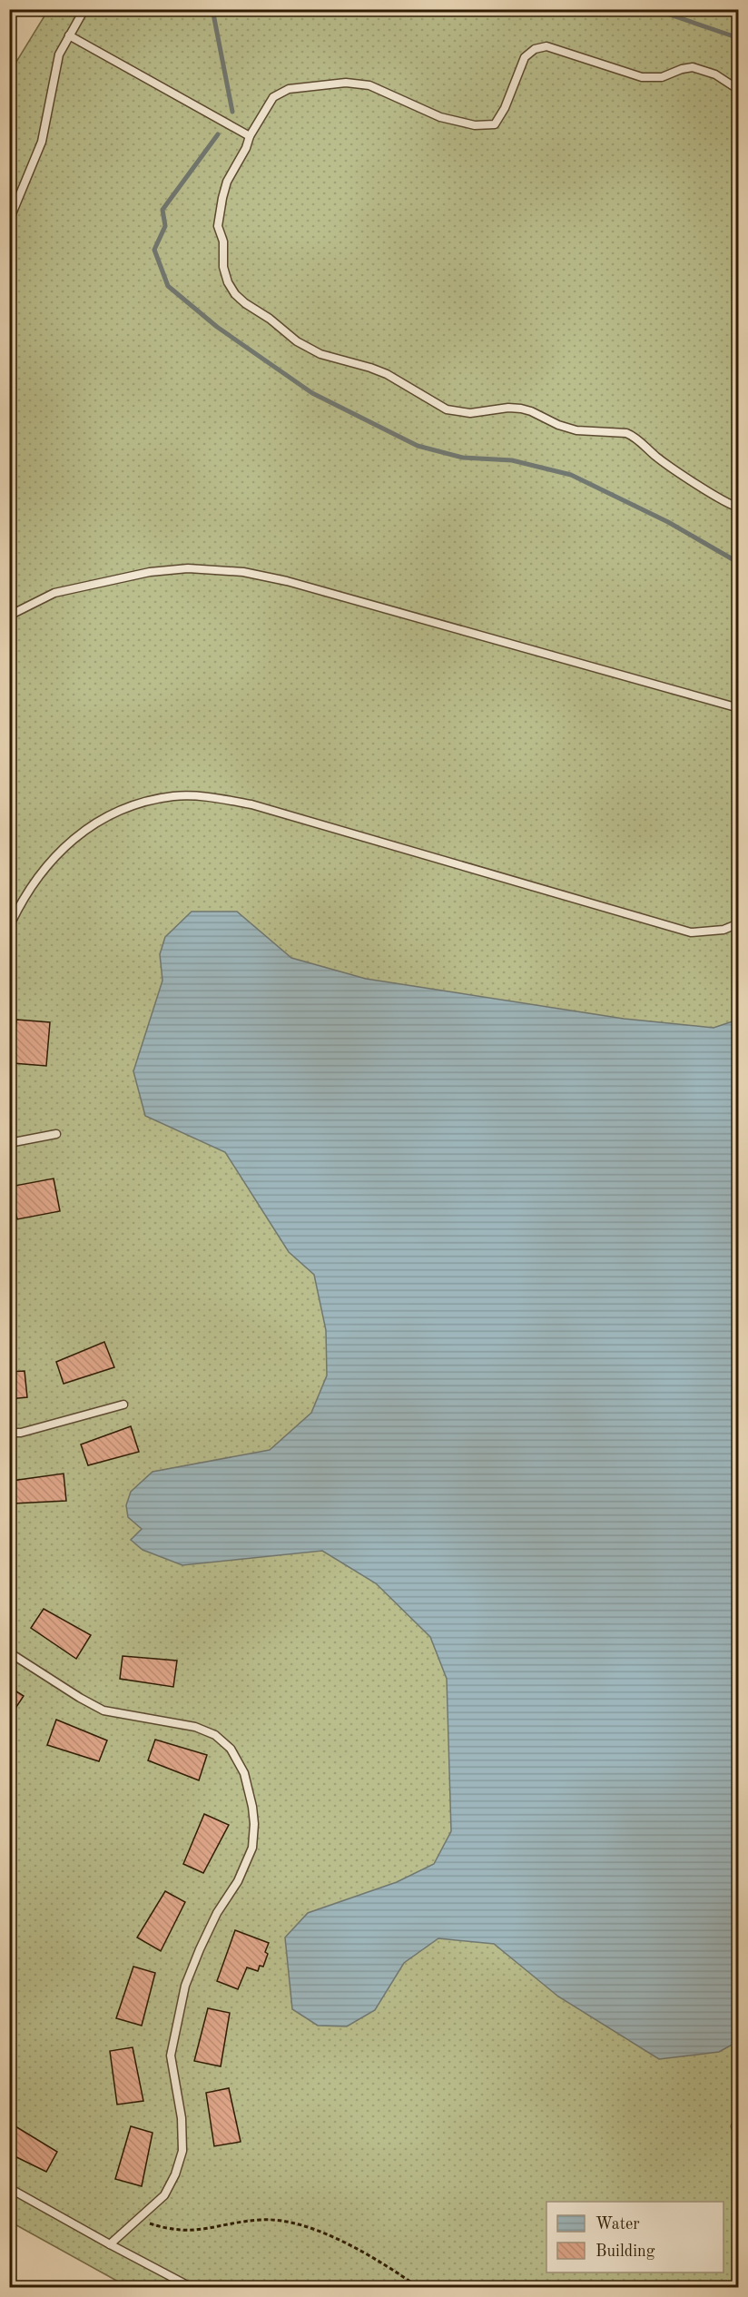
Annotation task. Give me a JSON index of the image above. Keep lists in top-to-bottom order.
{
  "legend": ["Water", "Building"]
}
